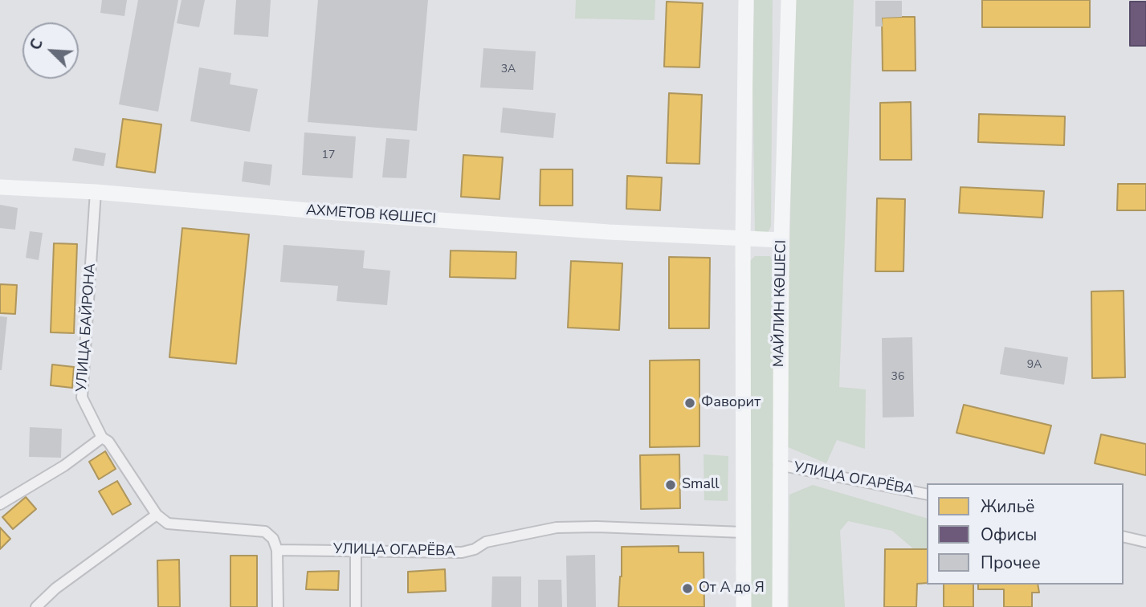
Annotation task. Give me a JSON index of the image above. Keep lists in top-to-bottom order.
{
  "streets": {
    "main road": ["АХМЕТОВ КӨШЕСІ", "МАЙЛИН КӨШЕСІ"],
    "street": ["УЛИЦА БАЙРОНА", "УЛИЦА ОГАРЁВА"]
  },
  "crossings": [
    ["АХМЕТОВ КӨШЕСІ", "МАЙЛИН КӨШЕСІ"],
    ["АХМЕТОВ КӨШЕСІ", "УЛИЦА БАЙРОНА"],
    ["МАЙЛИН КӨШЕСІ", "УЛИЦА ОГАРЁВА"]
  ],
  "places": ["Фаворит", "Small", "От А до Я"],
  "house_numbers": [
    "3А",
    "17",
    "9А",
    "36"
  ],
  "legend": ["Жильё", "Офисы", "Прочее"],
  "north": "top left"
}
